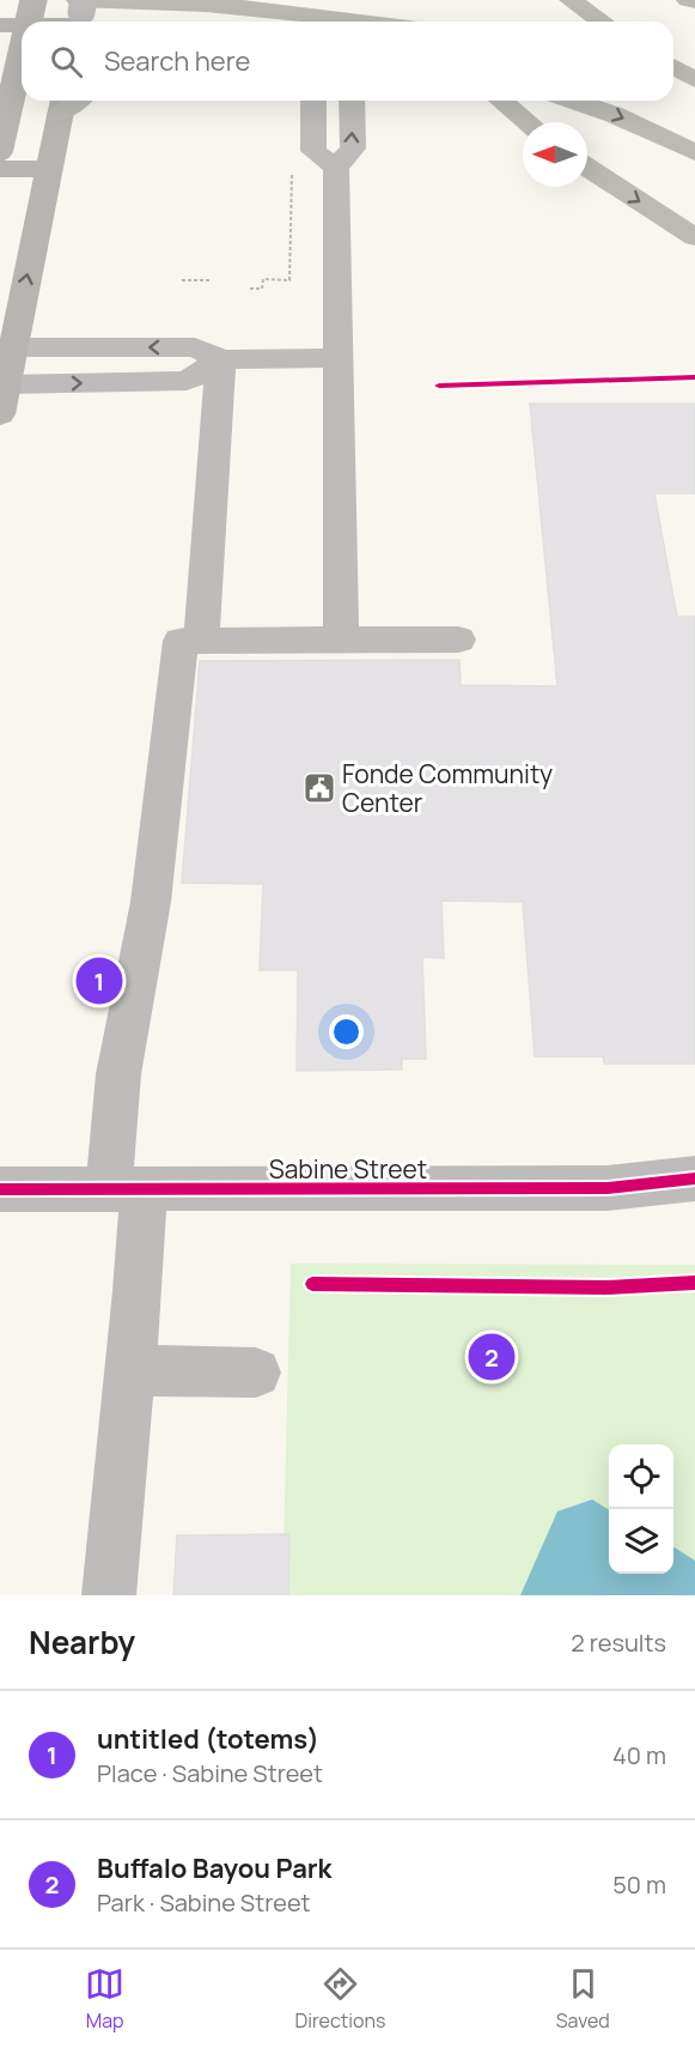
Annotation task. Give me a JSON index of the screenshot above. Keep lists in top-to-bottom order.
{
  "streets": {
    "street": ["Sabine Street"]
  },
  "places": {
    "public building": ["Fonde Community Center"]
  },
  "north": "left",
  "page": {
    "search": "Search here",
    "pins": ["1", "2"],
    "heading": ["Nearby", "2 results"],
    "list": [
      {
        "mark": "1",
        "name": "untitled (totems)",
        "note": "Place · Sabine Street",
        "value": "40 m"
      },
      {
        "mark": "2",
        "name": "Buffalo Bayou Park",
        "note": "Park · Sabine Street",
        "value": "50 m"
      }
    ],
    "nav": ["Map", "Directions", "Saved"]
  }
}
